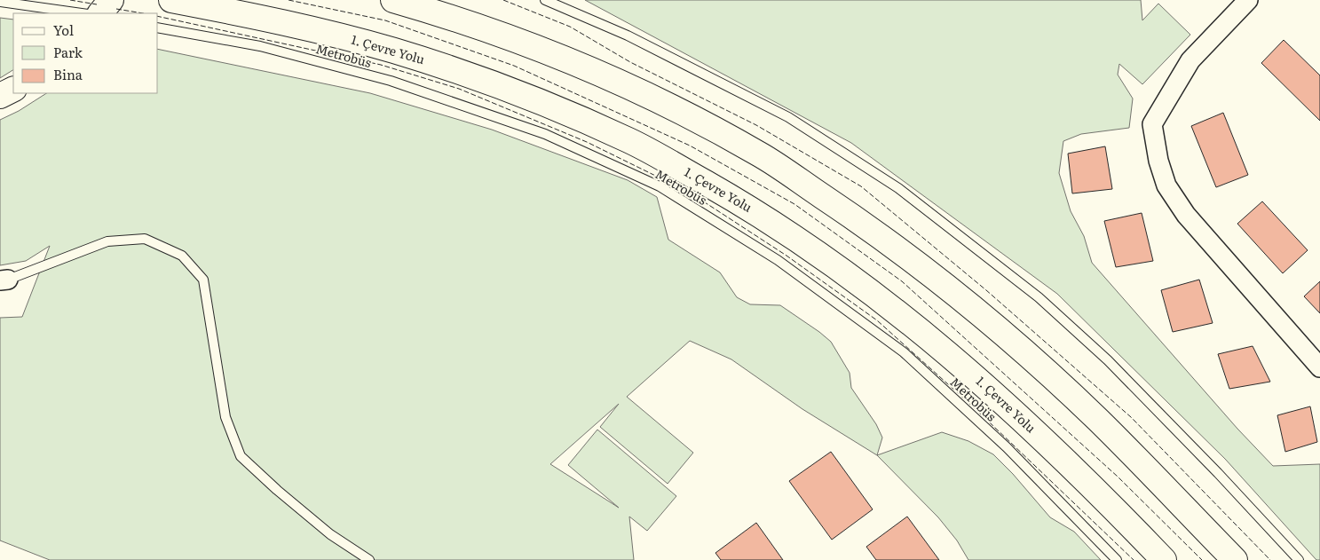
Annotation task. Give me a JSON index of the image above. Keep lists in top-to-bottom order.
{
  "streets": {
    "highway": ["1. Çevre Yolu"],
    "lane": ["Metrobüs"]
  },
  "legend": ["Yol", "Park", "Bina"]
}
